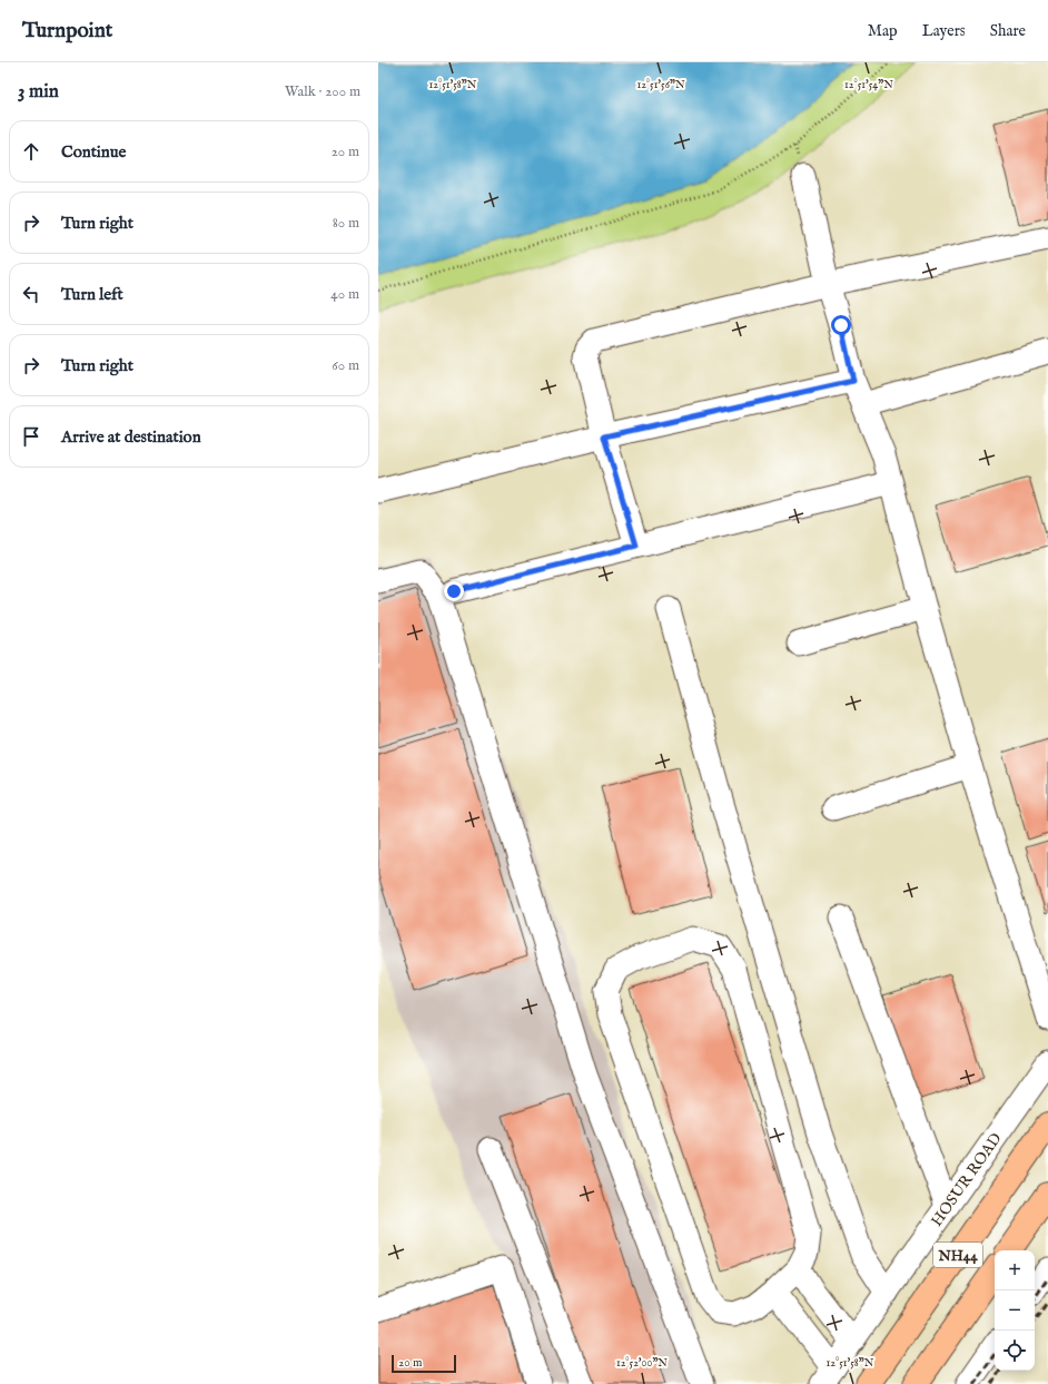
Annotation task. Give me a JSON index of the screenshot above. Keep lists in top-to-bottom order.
{
  "streets": {
    "highway": ["NH44"],
    "street": ["HOSUR ROAD"]
  },
  "scale_bar": "20 m",
  "page": {
    "header": "Turnpoint",
    "nav": ["Map", "Layers", "Share"],
    "heading": ["3 min", "Walk · 200 m"],
    "list": [
      ["Continue", "20 m"],
      ["Turn right", "80 m"],
      ["Turn left", "40 m"],
      ["Turn right", "60 m"],
      "Arrive at destination"
    ],
    "map_buttons": ["+", "−"],
    "scale": "20 m"
  },
  "coordinates": [
    "12°51'56\"N",
    "12°51'58\"N",
    "12°51'54\"N",
    "12°52'00\"N"
  ]
}
